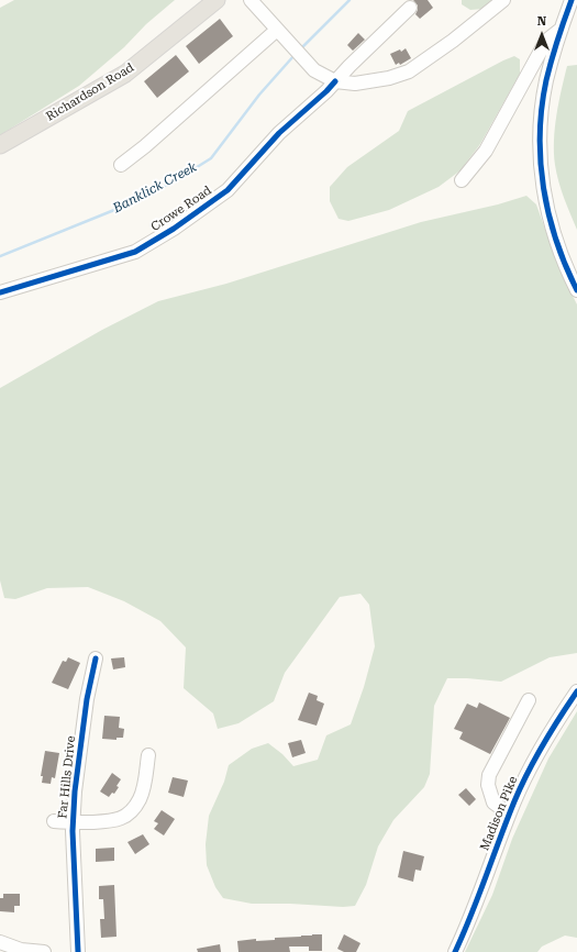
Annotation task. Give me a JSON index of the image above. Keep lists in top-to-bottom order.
{
  "streets": {
    "main road": ["Richardson Road"],
    "street": ["Crowe Road", "Far Hills Drive", "Madison Pike"]
  },
  "water": ["Banklick Creek"],
  "north": "top"
}
